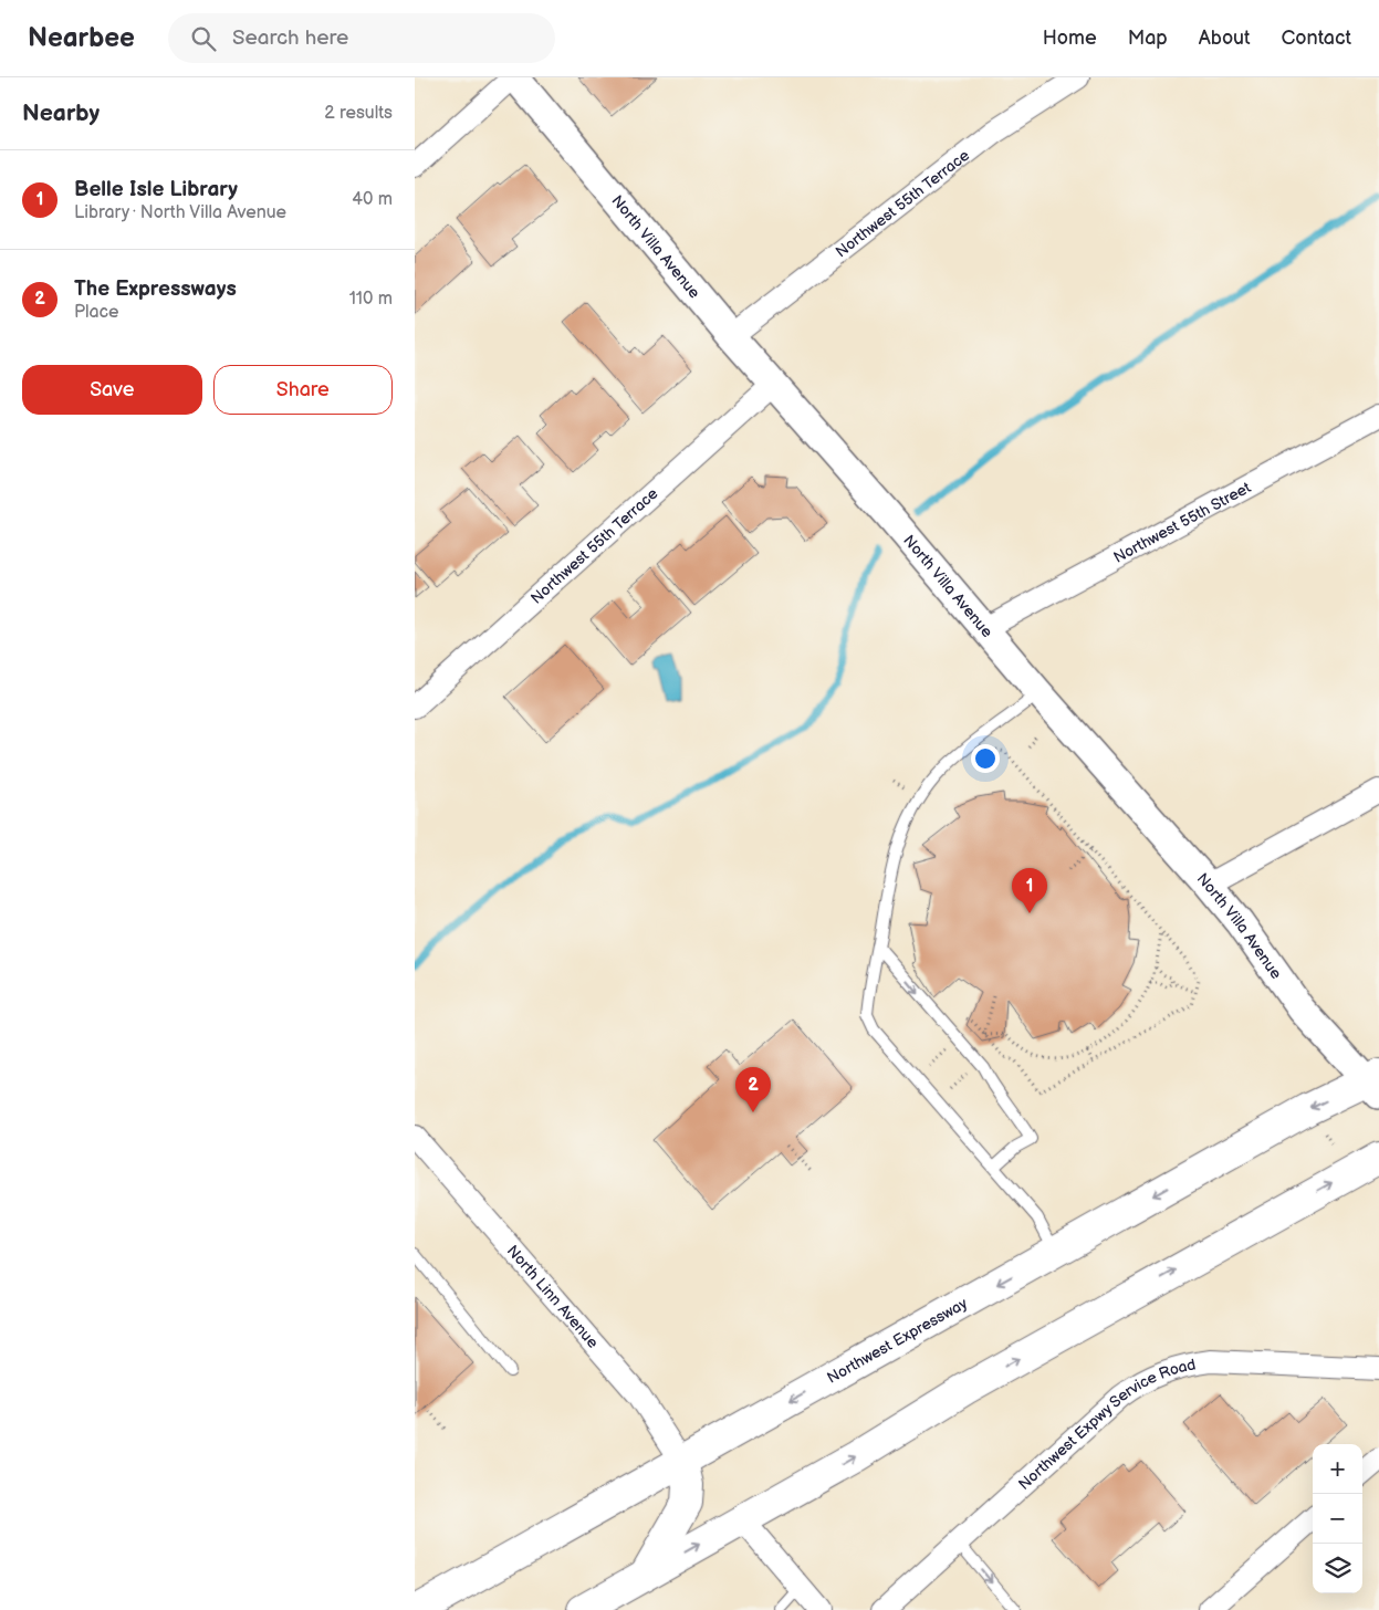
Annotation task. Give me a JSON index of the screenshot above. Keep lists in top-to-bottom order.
{
  "streets": {
    "highway": ["Northwest Expressway"],
    "street": [
      "Northwest 55th Terrace",
      "North Villa Avenue",
      "Northwest 55th Street",
      "North Linn Avenue",
      "Northwest Expwy Service Road"
    ]
  },
  "crossings": [
    ["Northwest 55th Terrace", "North Villa Avenue"],
    ["North Villa Avenue", "Northwest 55th Street"],
    ["North Villa Avenue", "Northwest Expressway"],
    ["North Linn Avenue", "Northwest Expressway"]
  ],
  "page": {
    "header": "Nearbee",
    "search": "Search here",
    "nav": [
      "Home",
      "Map",
      "About",
      "Contact"
    ],
    "heading": ["Nearby", "2 results"],
    "list": [
      {
        "mark": "1",
        "name": "Belle Isle Library",
        "note": "Library · North Villa Avenue",
        "value": "40 m"
      },
      {
        "mark": "2",
        "name": "The Expressways",
        "note": "Place",
        "value": "110 m"
      }
    ],
    "buttons": ["Save", "Share"],
    "pins": ["1", "2"],
    "map_buttons": ["+", "−"]
  }
}
